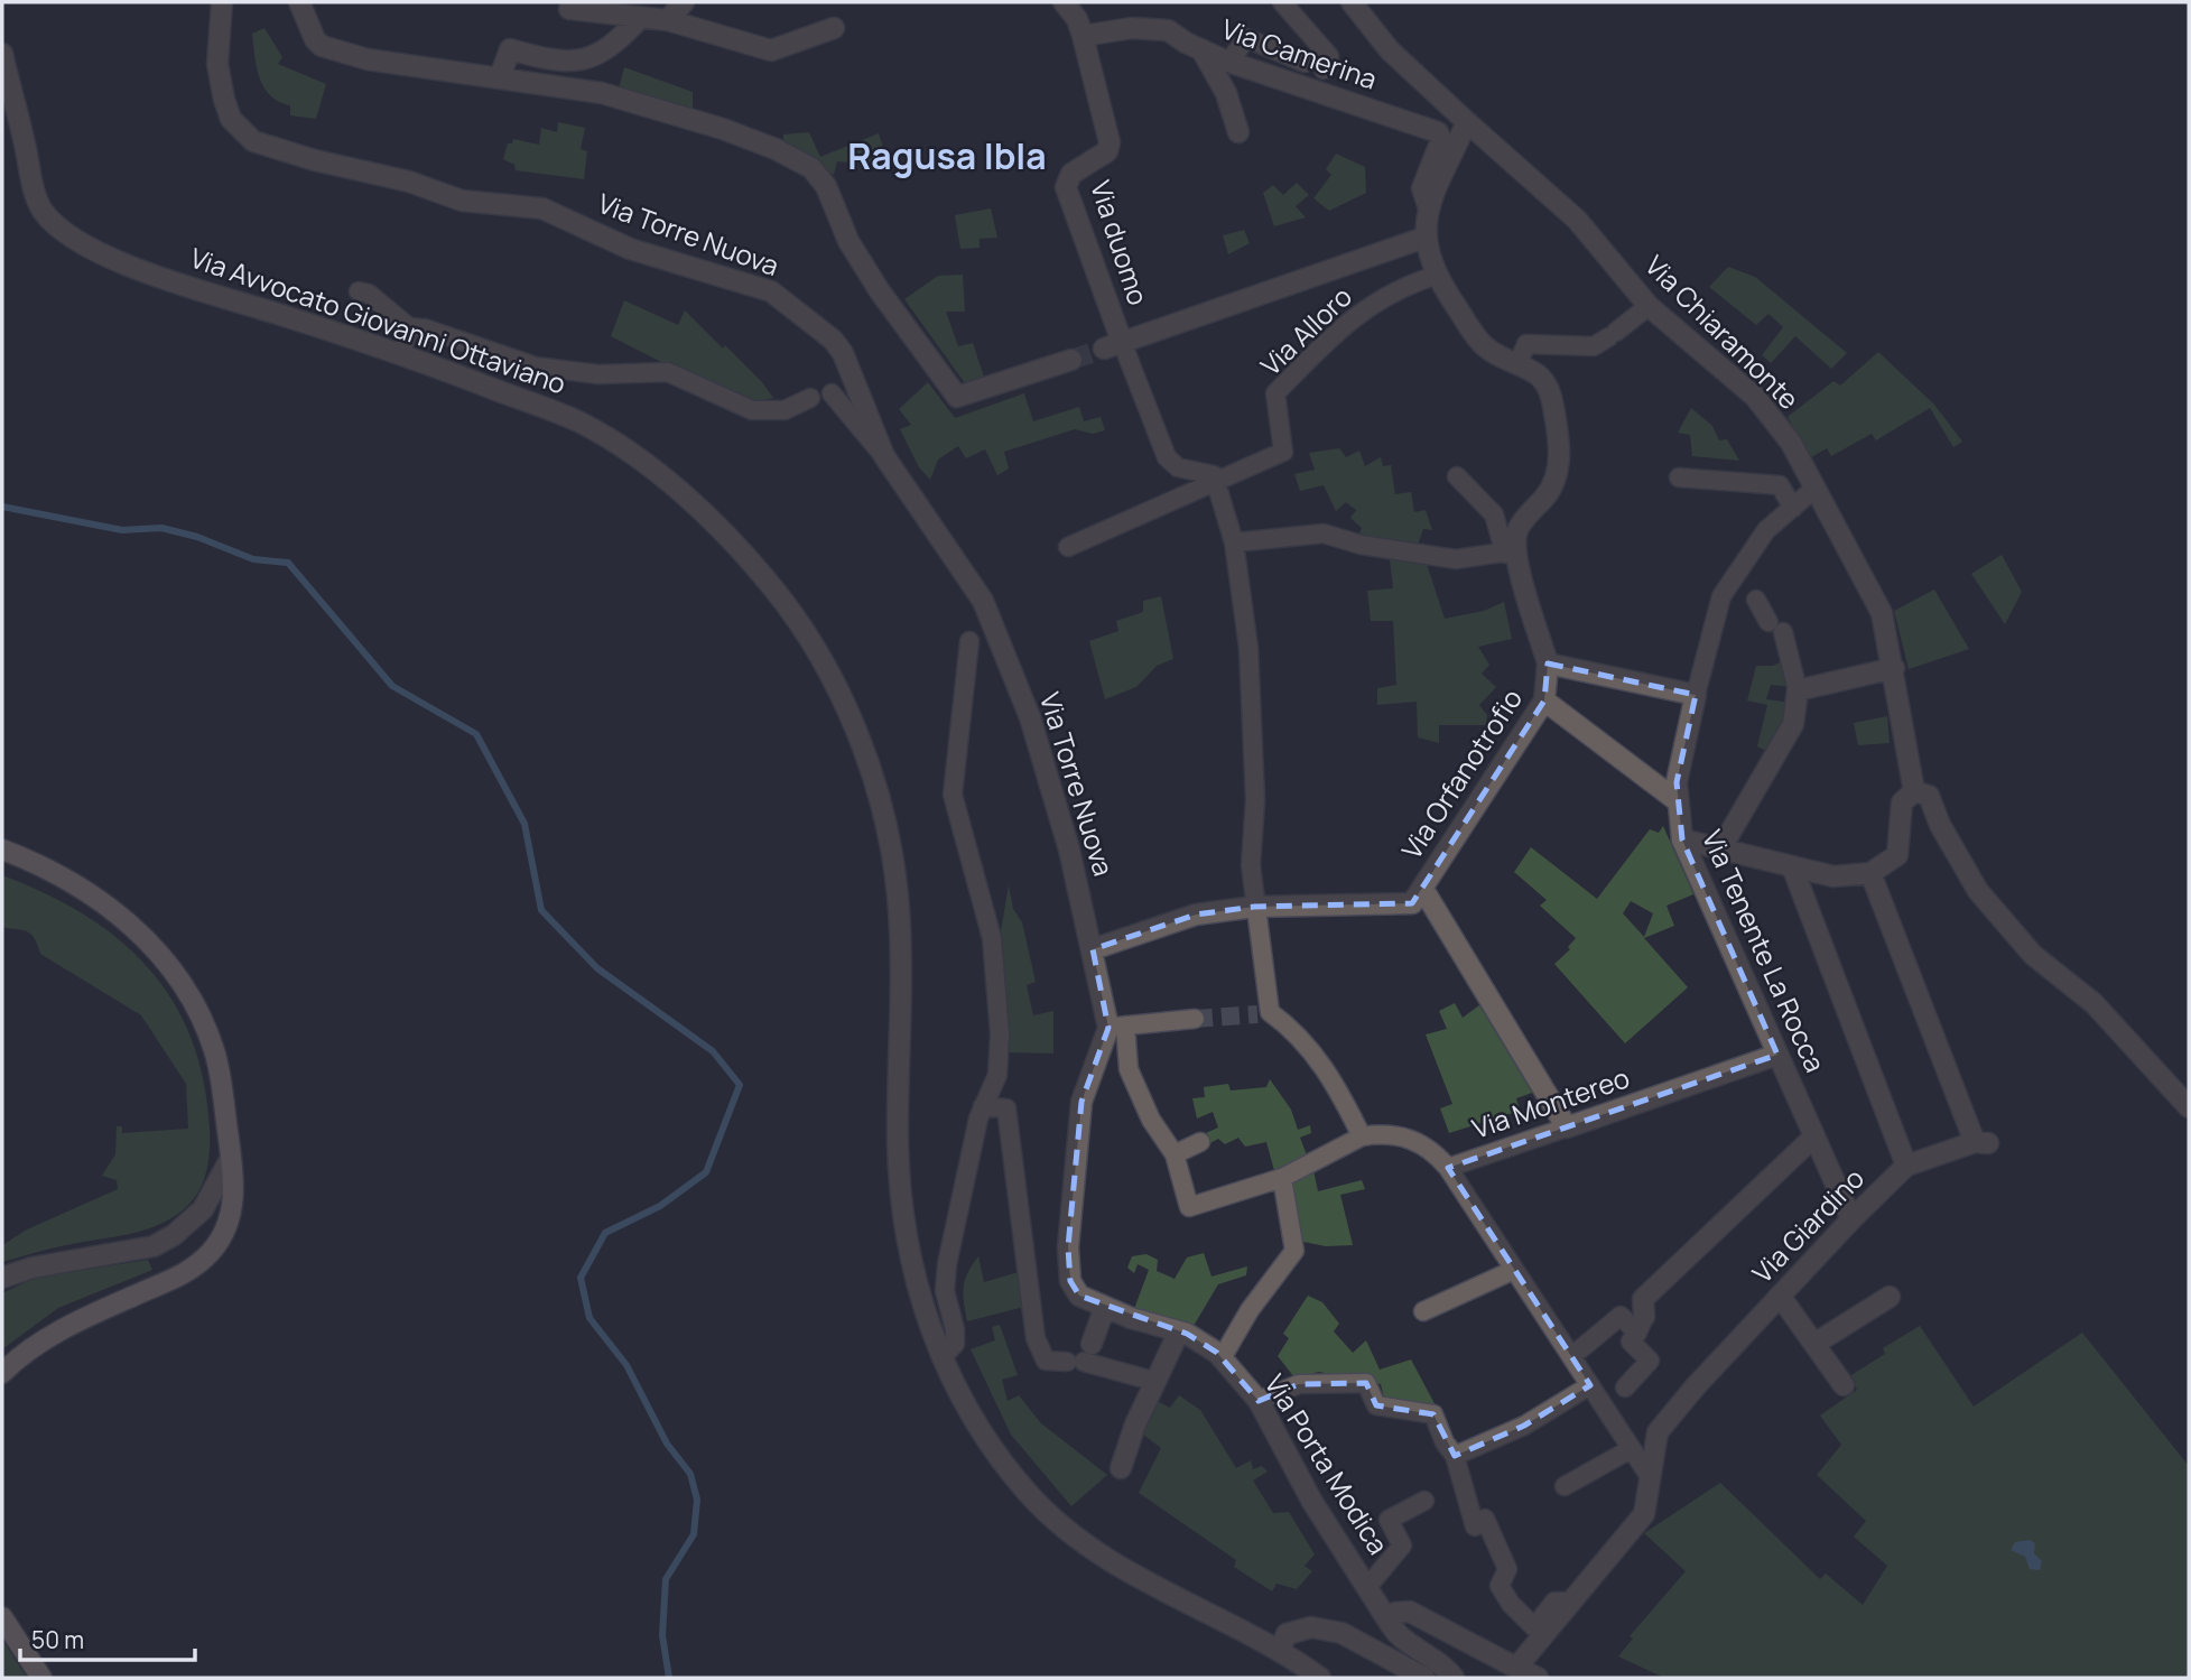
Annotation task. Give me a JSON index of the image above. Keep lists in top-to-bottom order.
{
  "streets": {
    "street": [
      "Via Camerina",
      "Via Torre Nuova",
      "Via duomo",
      "Via Avvocato Giovanni Ottaviano",
      "Via Alloro",
      "Via Chiaramonte",
      "Via Orfanotrofio",
      "Via Tenente La Rocca",
      "Via Montereo",
      "Via Giardino",
      "Via Porta Modica"
    ]
  },
  "crossings": [
    ["Via Camerina", "Via duomo"],
    ["Via Torre Nuova", "Via Orfanotrofio"],
    ["Via Torre Nuova", "Via Porta Modica"],
    ["Via Chiaramonte", "Via Tenente La Rocca"],
    ["Via Tenente La Rocca", "Via Montereo"],
    ["Via Tenente La Rocca", "Via Giardino"]
  ],
  "districts": ["Ragusa Ibla"],
  "scale_bar": "50 m"
}
